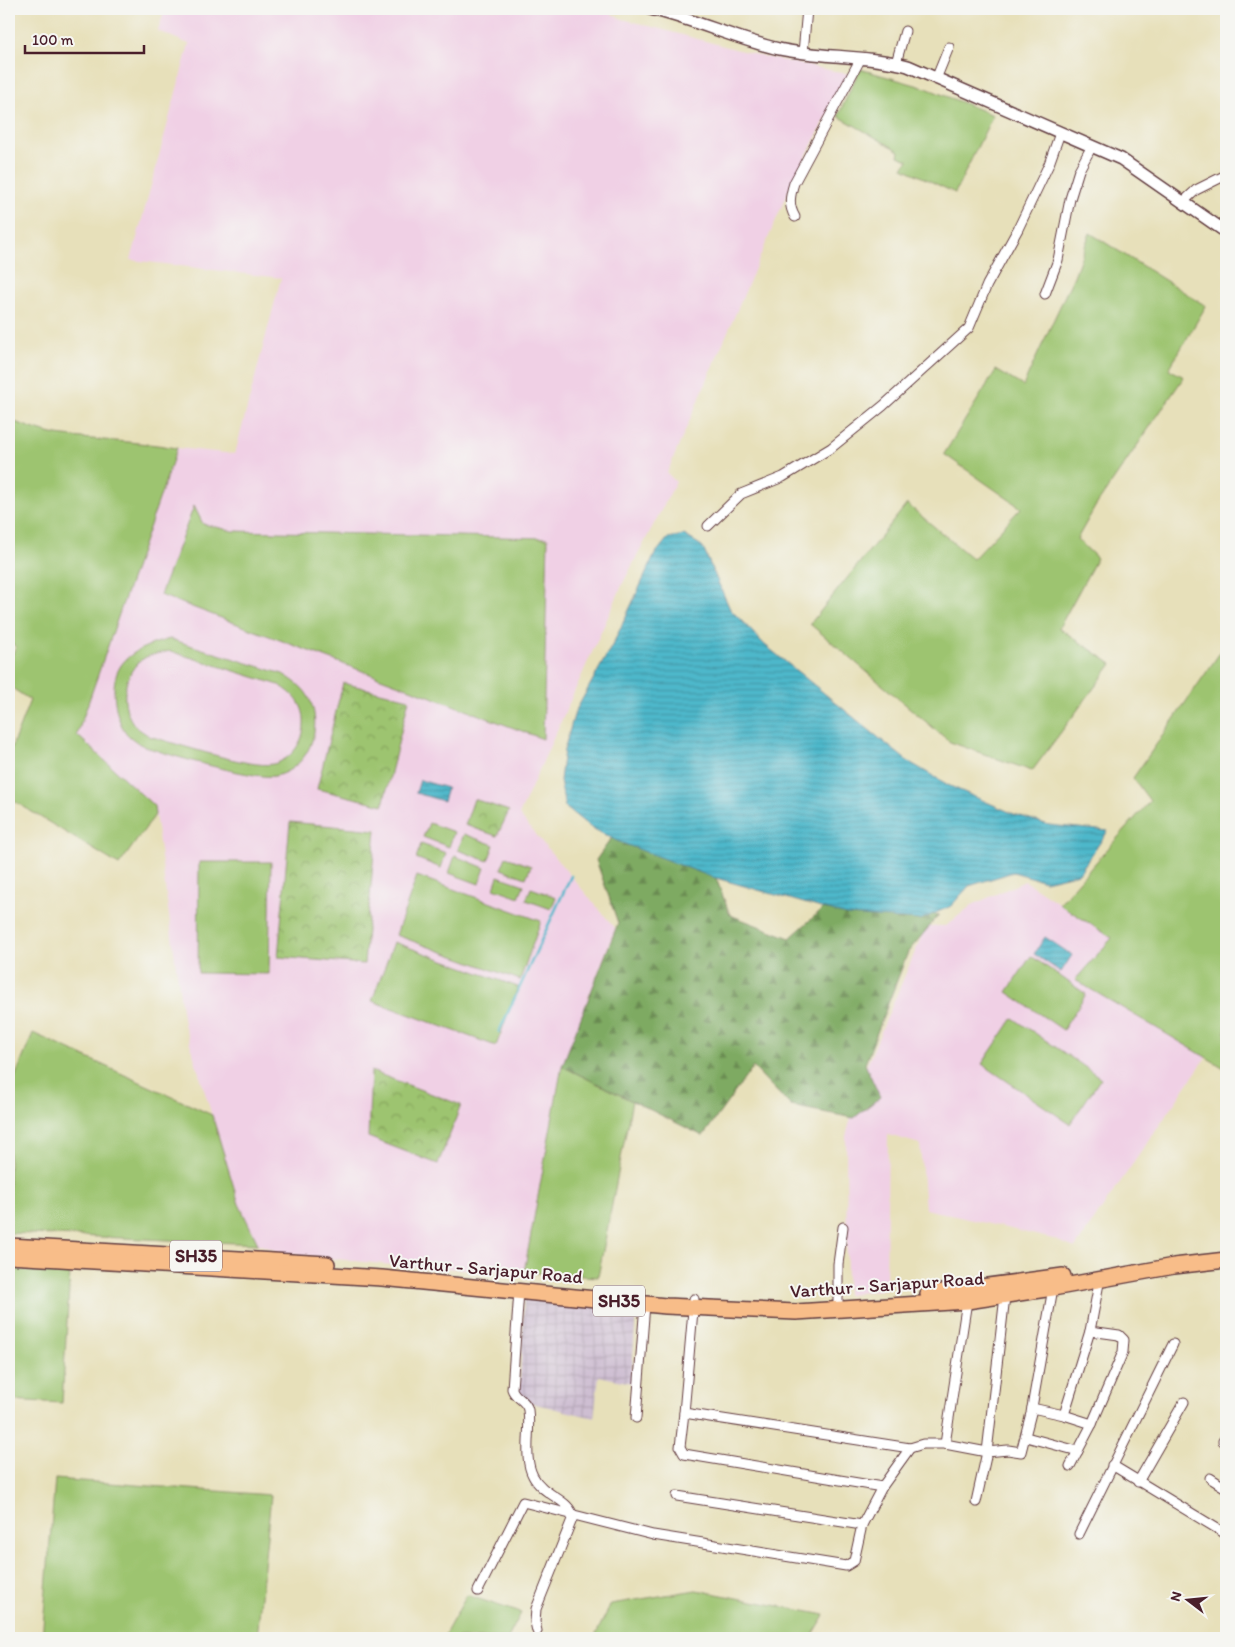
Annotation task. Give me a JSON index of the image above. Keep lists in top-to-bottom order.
{
  "streets": {
    "main road": ["SH35", "Varthur - Sarjapur Road"]
  },
  "scale_bar": "100 m",
  "north": "left"
}
